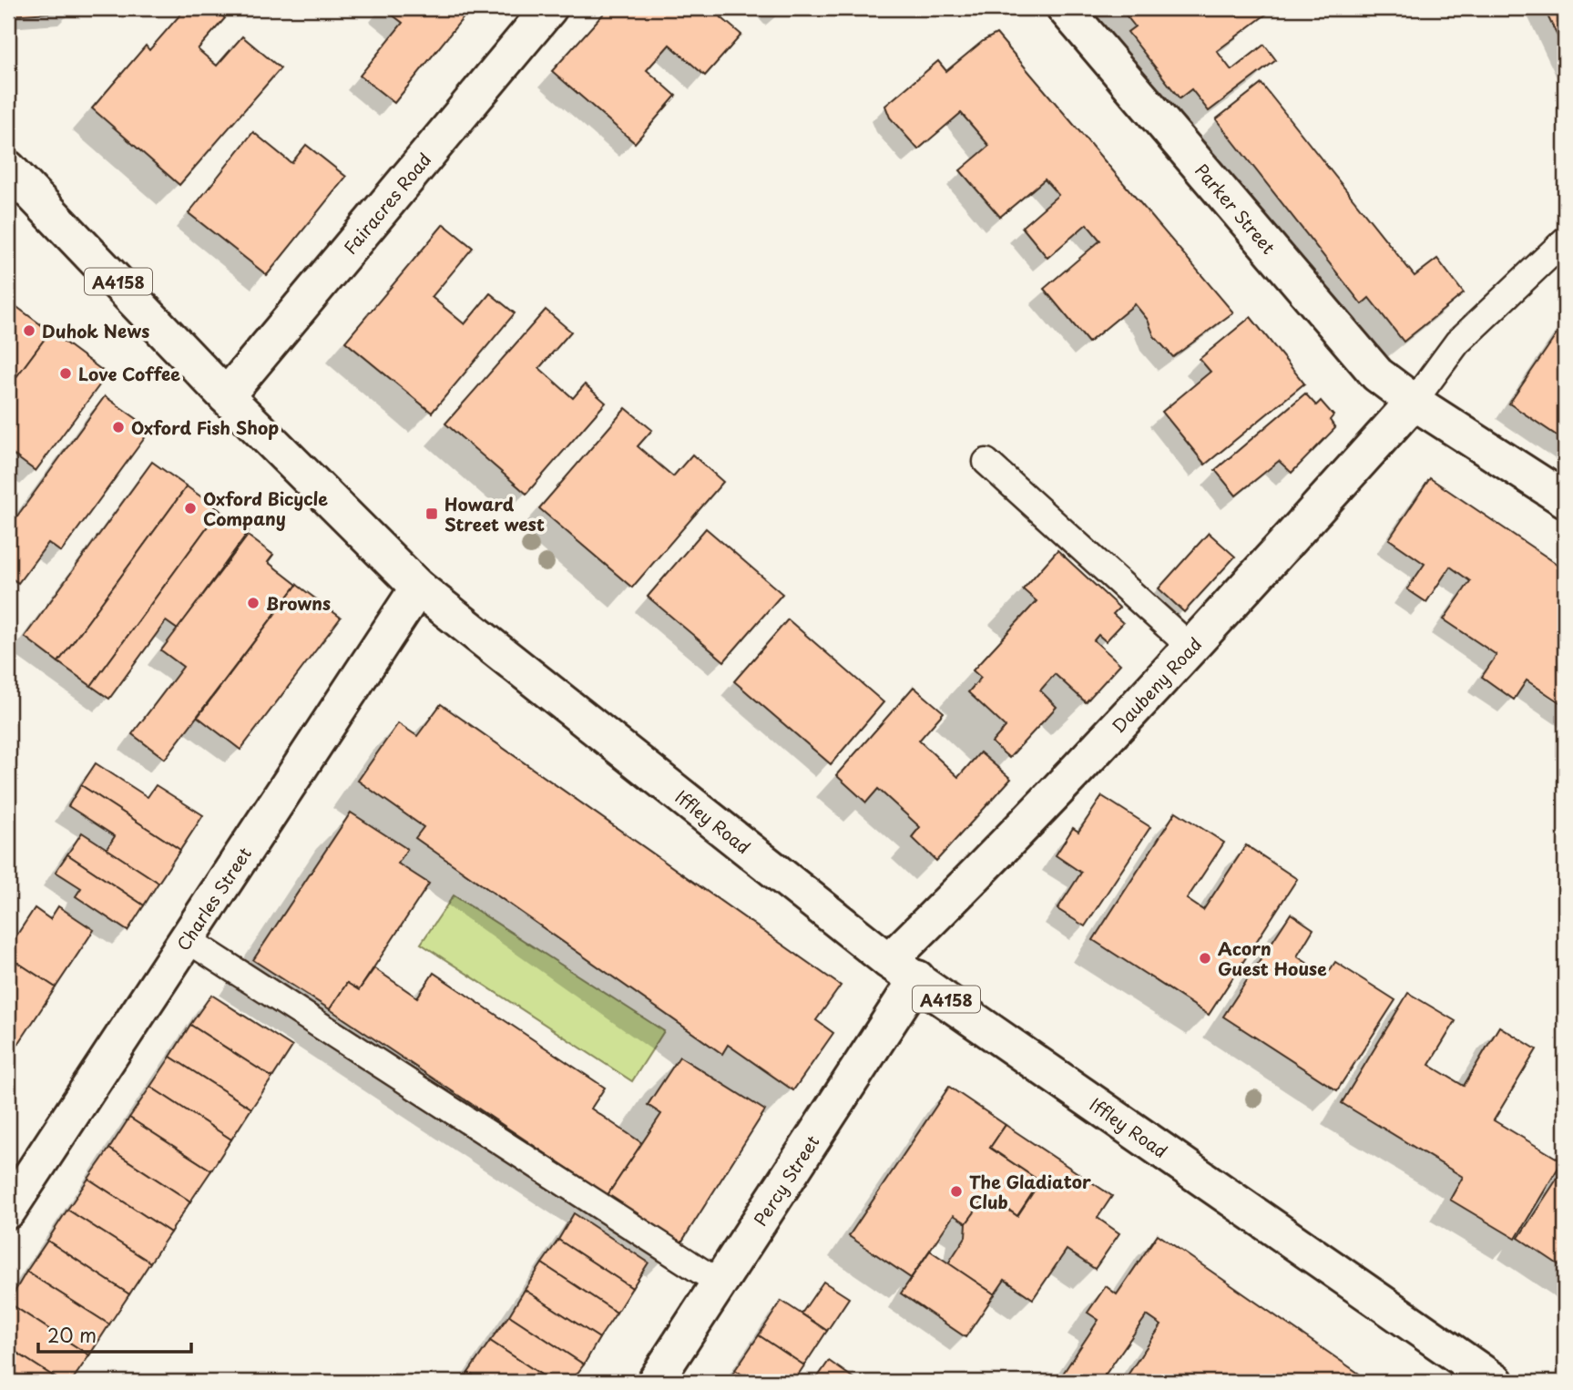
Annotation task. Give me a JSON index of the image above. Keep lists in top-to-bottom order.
{
  "streets": {
    "street": [
      "Fairacres Road",
      "Parker Street",
      "A4158",
      "Daubeny Road",
      "Iffley Road",
      "Charles Street",
      "Percy Street"
    ]
  },
  "crossings": [
    ["Fairacres Road", "Iffley Road"],
    ["Parker Street", "Daubeny Road"],
    ["Daubeny Road", "Iffley Road"],
    ["Daubeny Road", "Percy Street"],
    ["Iffley Road", "Charles Street"],
    ["Iffley Road", "Percy Street"]
  ],
  "places": {
    "other": [
      "Duhok News",
      "Love Coffee",
      "Oxford Fish Shop",
      "Oxford Bicycle Company",
      "Browns",
      "Acorn Guest House",
      "The Gladiator Club"
    ],
    "transit": ["Howard Street west"]
  },
  "scale_bar": "20 m"
}
